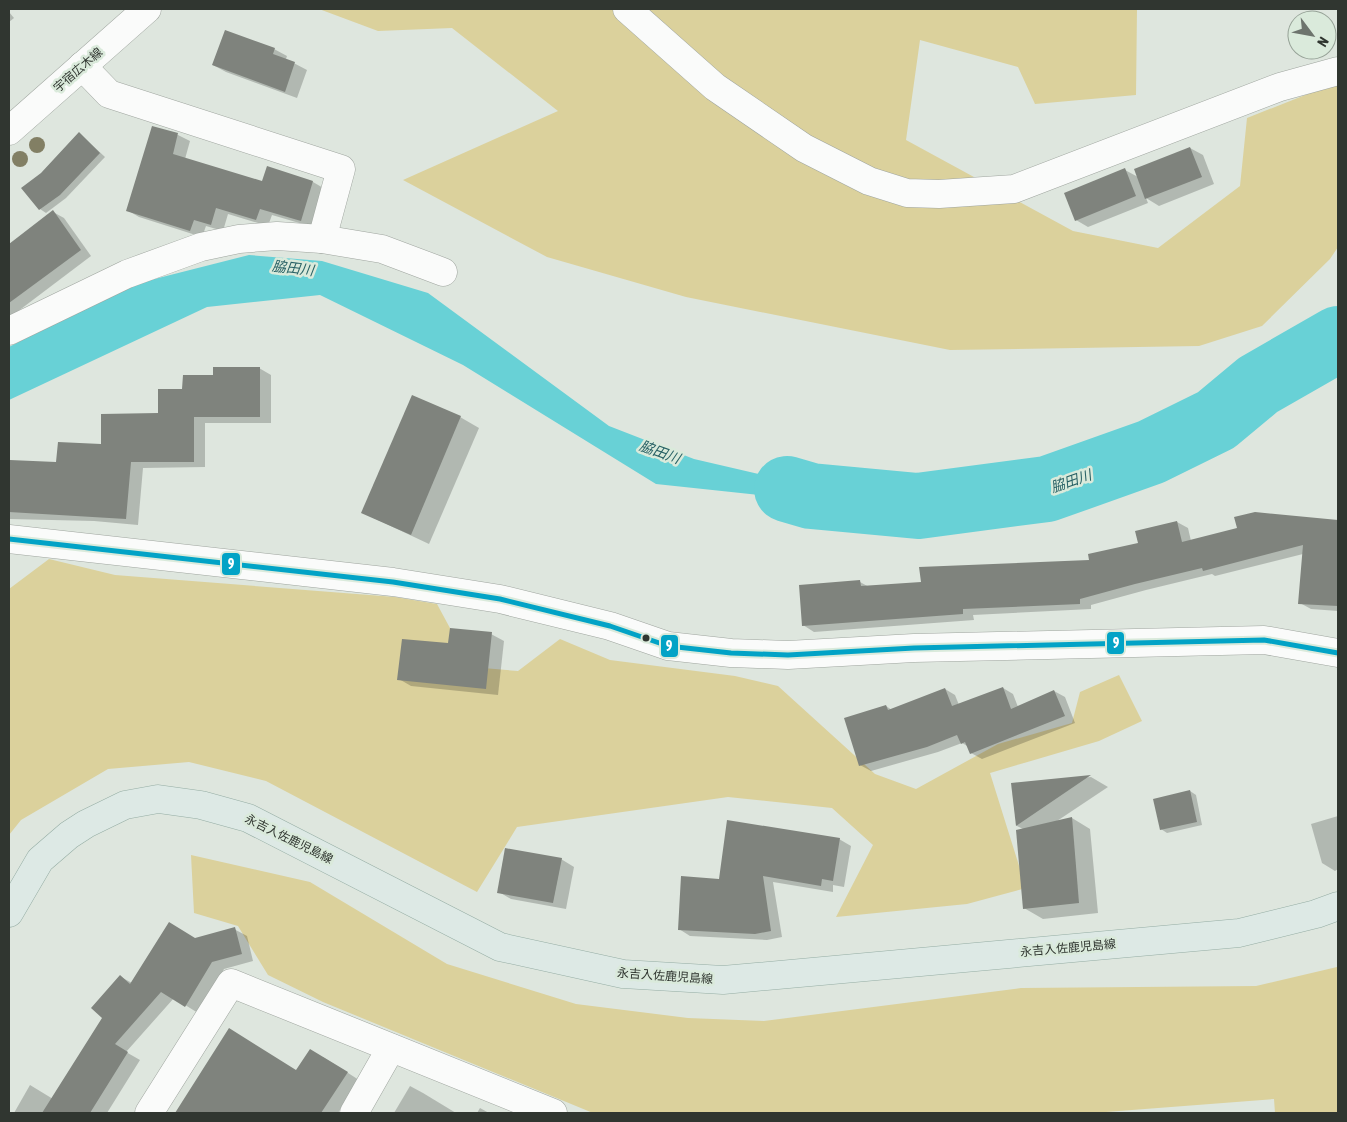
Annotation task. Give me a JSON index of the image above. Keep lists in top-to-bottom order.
{
  "streets": {
    "main road": ["永吉入佐鹿児島線"],
    "street": ["宇宿広木線"]
  },
  "water": ["脇田川"],
  "lines": ["transit line 9"],
  "north": "bottom right"
}
